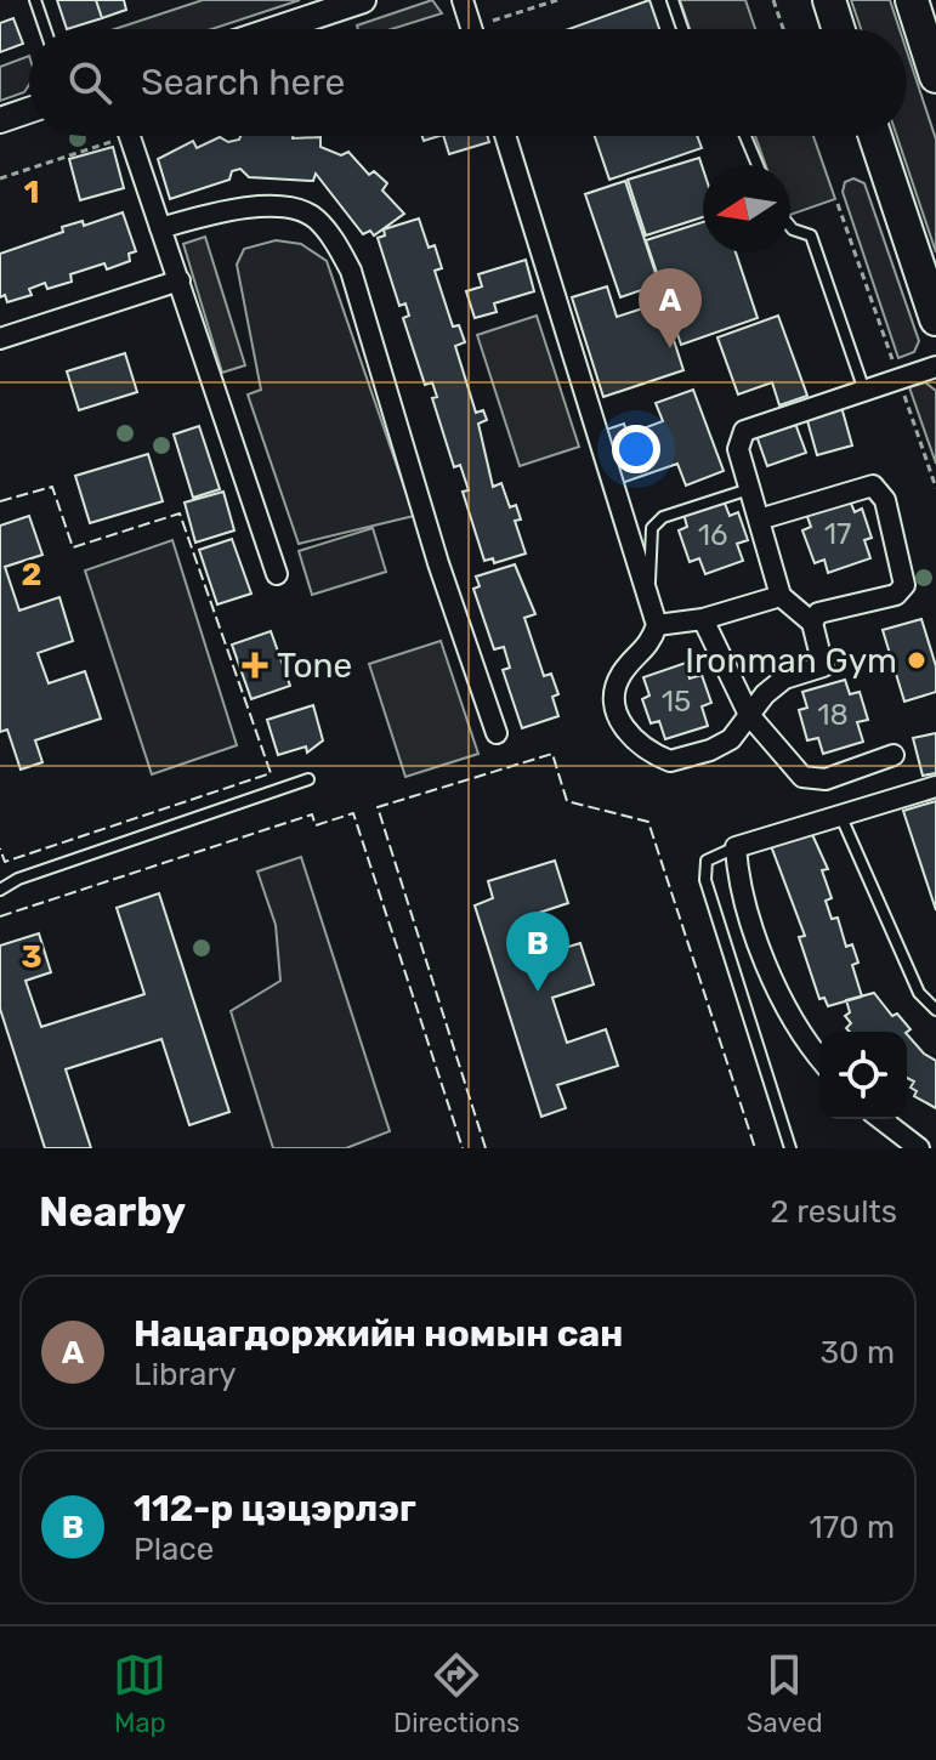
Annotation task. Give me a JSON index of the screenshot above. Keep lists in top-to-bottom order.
{
  "places": {
    "other": ["Ironman Gym"],
    "health": ["Tone"]
  },
  "house_numbers": [
    "17",
    "16",
    "15",
    "18"
  ],
  "north": "left",
  "page": {
    "search": "Search here",
    "pins": ["A", "B"],
    "heading": ["Nearby", "2 results"],
    "list": [
      {
        "mark": "A",
        "name": "Нацагдоржийн номын сан",
        "note": "Library",
        "value": "30 m"
      },
      {
        "mark": "B",
        "name": "112-р цэцэрлэг",
        "note": "Place",
        "value": "170 m"
      }
    ],
    "nav": ["Map", "Directions", "Saved"]
  },
  "grid": {
    "rows": ["1", "2", "3"]
  }
}
